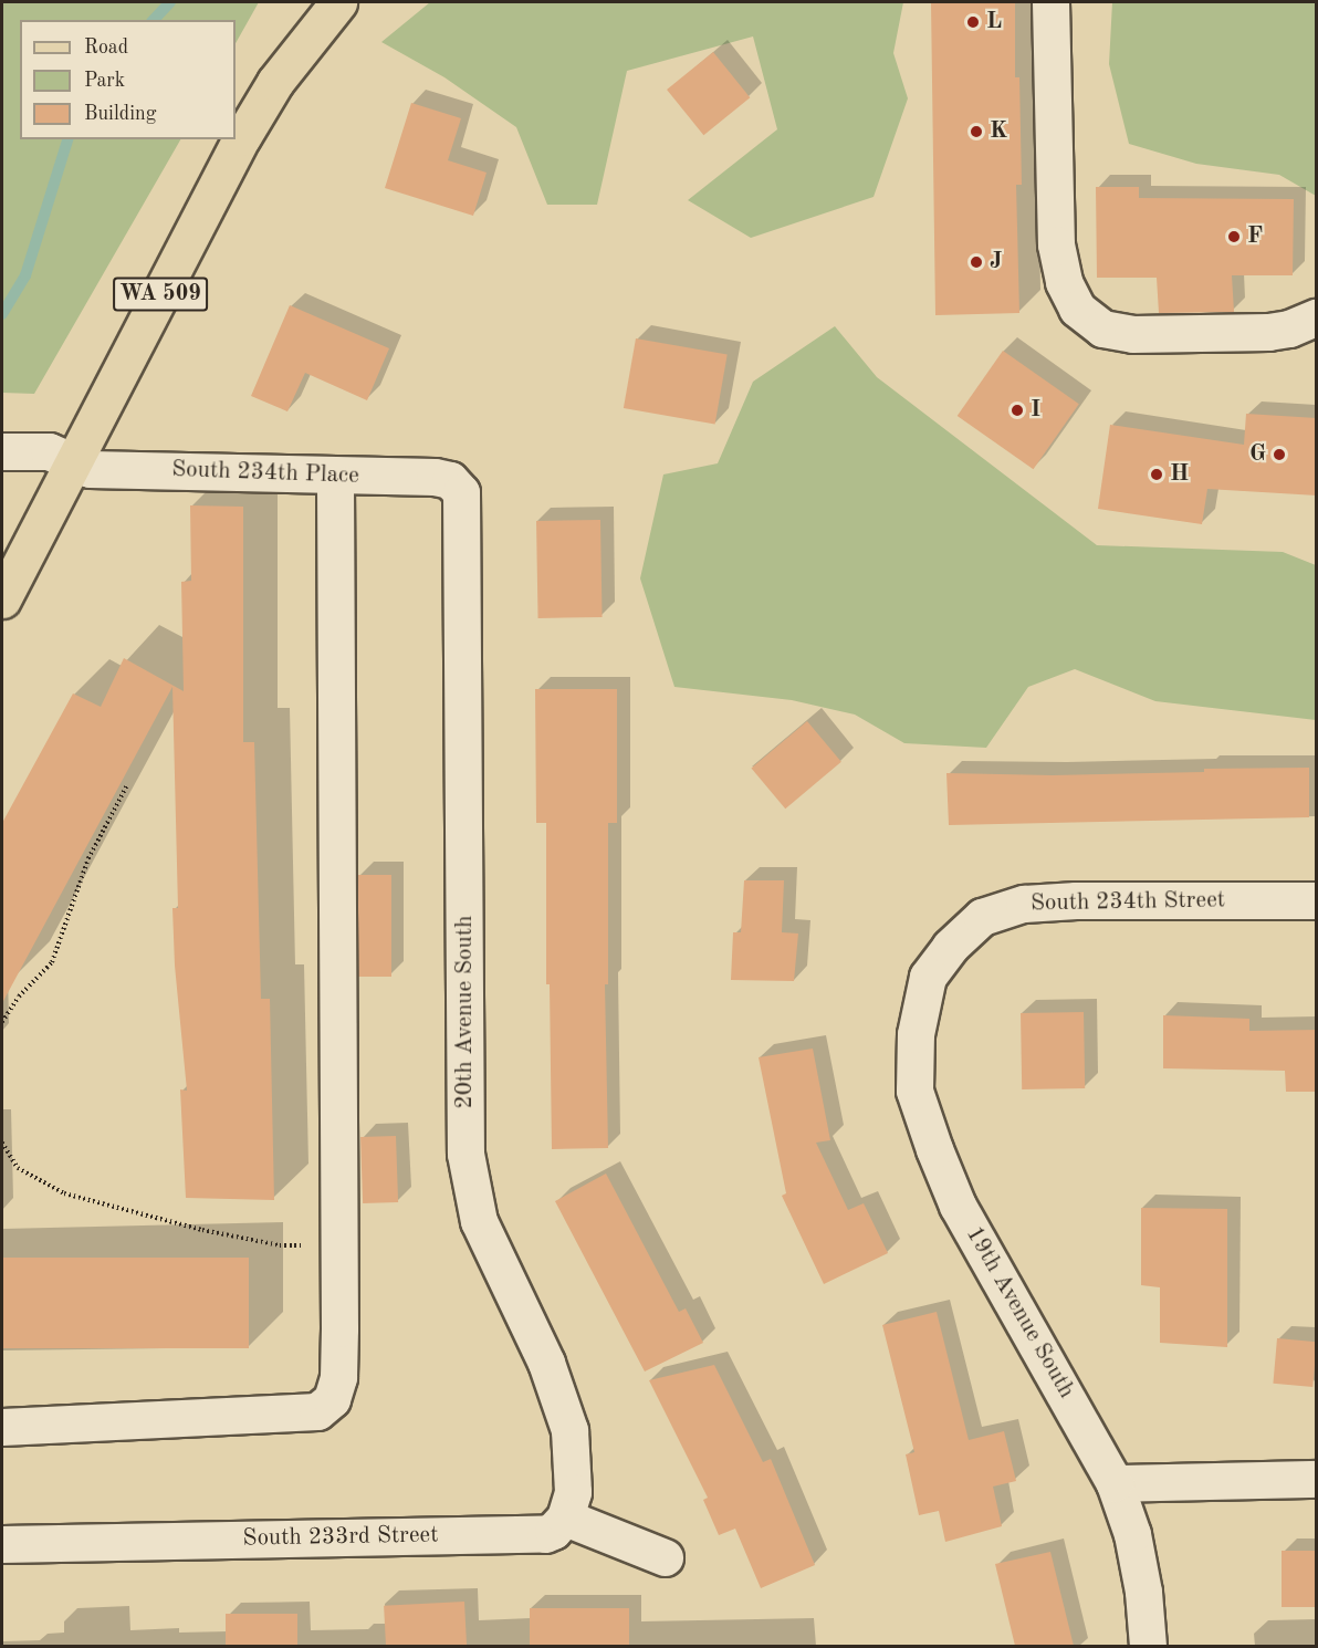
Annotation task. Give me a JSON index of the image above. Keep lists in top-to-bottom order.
{
  "streets": {
    "main road": ["WA 509"],
    "street": [
      "South 234th Place",
      "South 234th Street",
      "20th Avenue South",
      "19th Avenue South",
      "South 233rd Street"
    ]
  },
  "crossings": [
    ["WA 509", "South 234th Place"],
    ["South 234th Place", "20th Avenue South"],
    ["South 234th Street", "19th Avenue South"],
    ["20th Avenue South", "South 233rd Street"]
  ],
  "places": [
    "L",
    "K",
    "F",
    "J",
    "I",
    "G",
    "H"
  ],
  "legend": ["Road", "Park", "Building"]
}
